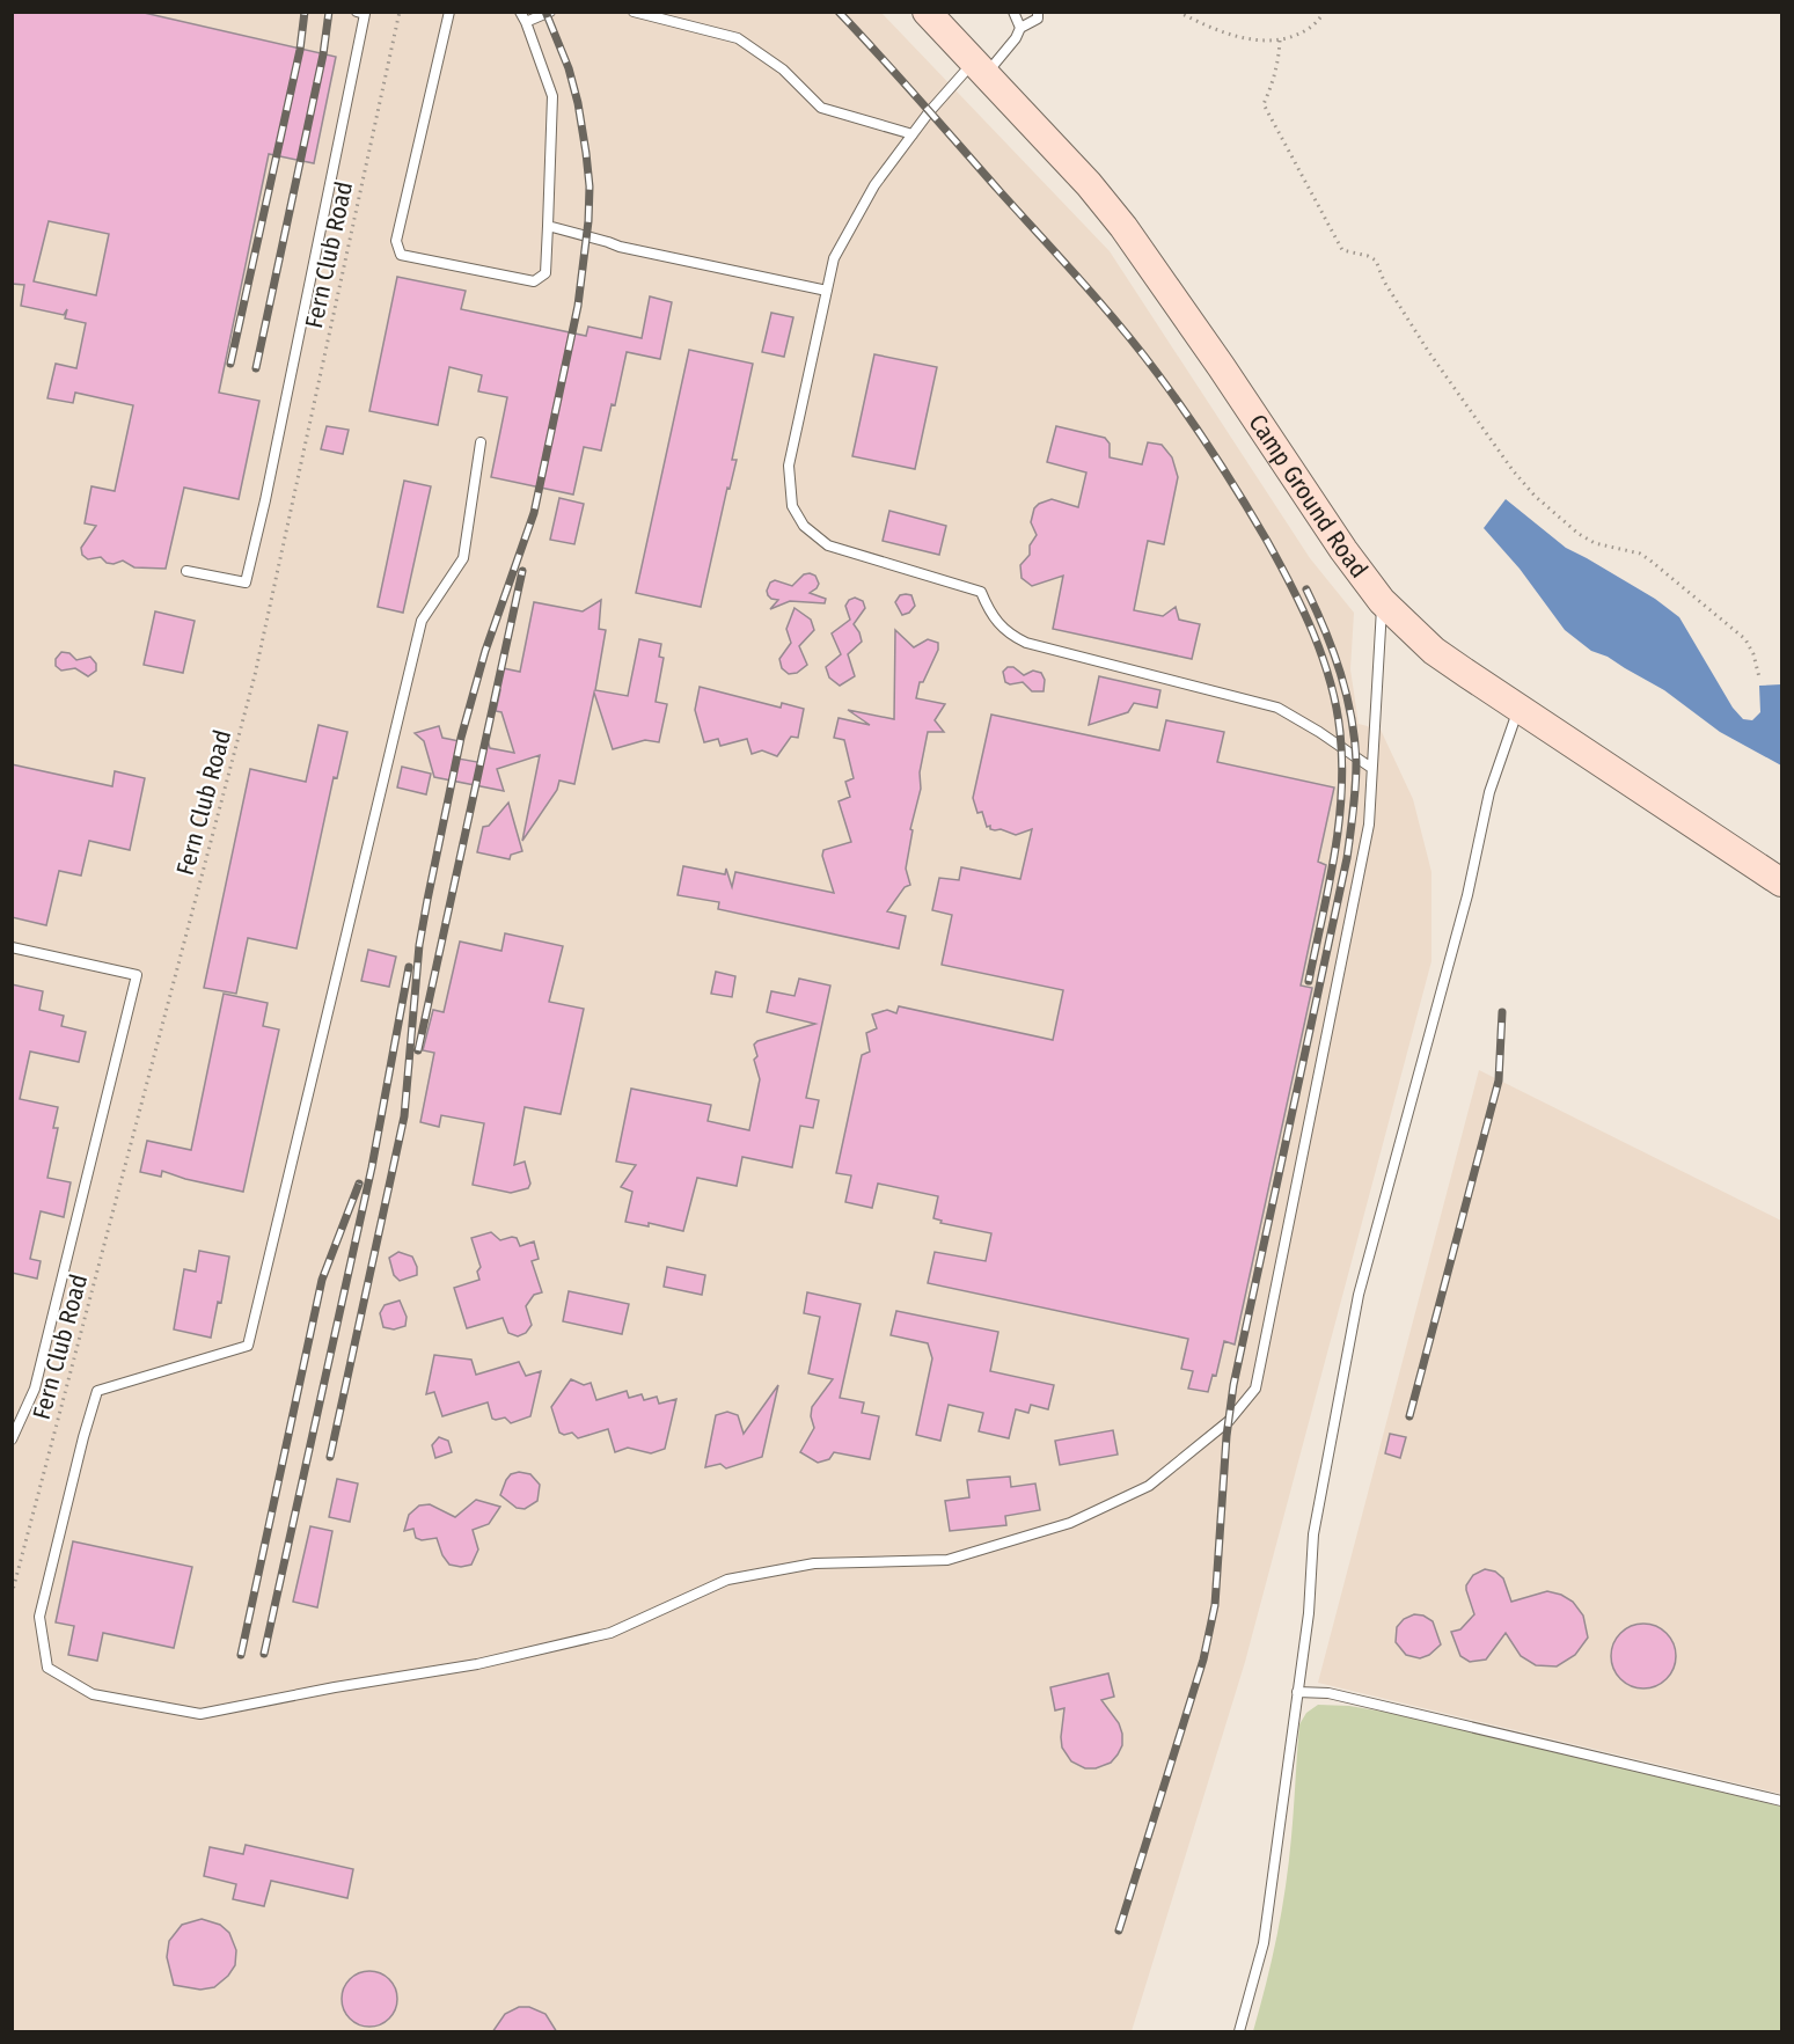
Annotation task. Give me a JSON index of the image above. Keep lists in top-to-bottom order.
{
  "streets": {
    "street": ["Camp Ground Road"],
    "path": ["Fern Club Road"]
  }
}
